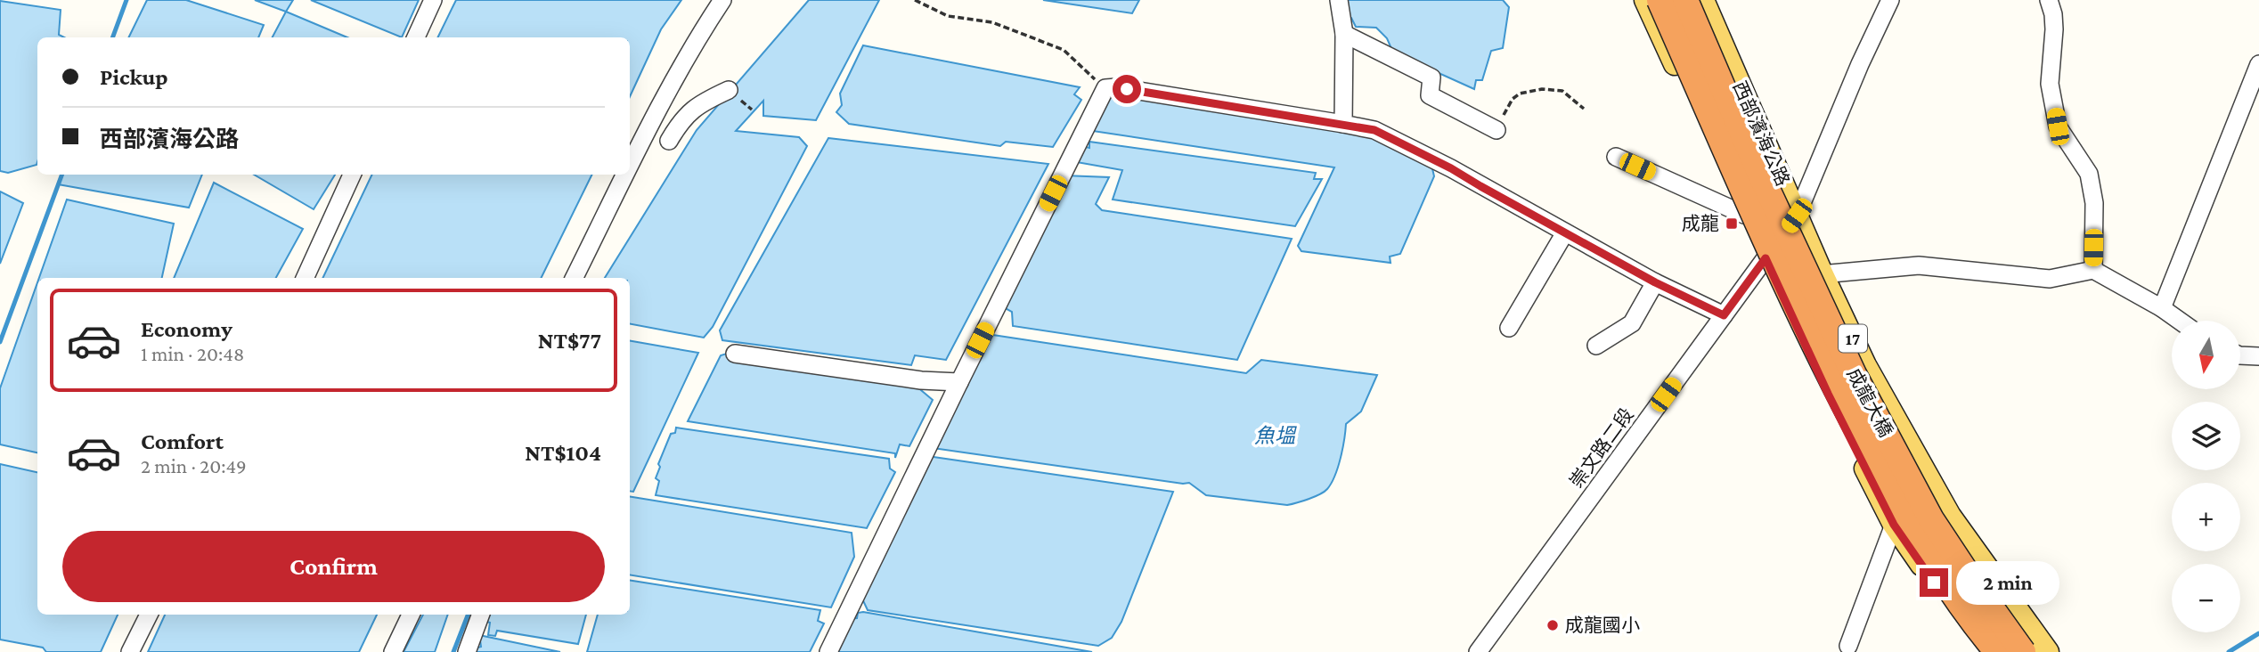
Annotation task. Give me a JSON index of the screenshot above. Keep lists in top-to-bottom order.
{
  "streets": {
    "highway": ["成龍大橋"],
    "main road": ["西部濱海公路", "17"],
    "street": ["崇文路二段"]
  },
  "crossings": [
    ["西部濱海公路", "崇文路二段"],
    ["17", "崇文路二段"]
  ],
  "water": ["魚塭"],
  "places": {
    "transit": ["成龍"],
    "other": ["成龍國小"]
  },
  "north": "bottom",
  "page": {
    "banner": ["Pickup", "西部濱海公路"],
    "list": [
      {
        "name": "Economy",
        "note": "1 min · 20:48",
        "value": "NT$77"
      },
      {
        "name": "Comfort",
        "note": "2 min · 20:49",
        "value": "NT$104"
      }
    ],
    "map_buttons": ["+", "−"],
    "buttons": "Confirm",
    "bubble": "2 min"
  }
}
